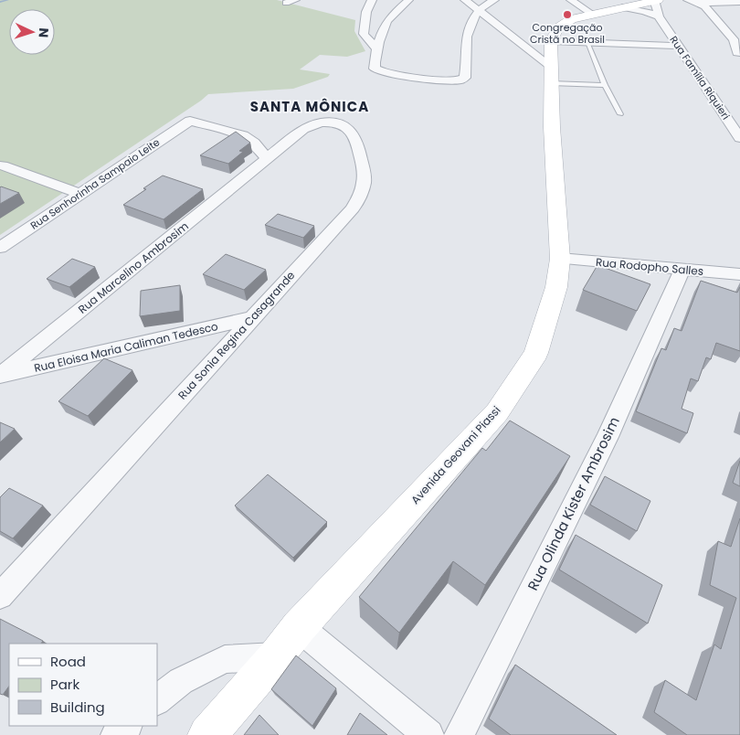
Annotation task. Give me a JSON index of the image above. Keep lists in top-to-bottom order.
{
  "streets": {
    "main road": ["Avenida Geovani Piassi"],
    "street": [
      "Rua Família Riquieri",
      "Rua Senhorinha Sampaio Leite",
      "Rua Rodopho Salles",
      "Rua Marcelino Ambrosim",
      "Rua Sonia Regina Casagrande",
      "Rua Eloisa Maria Caliman Tedesco",
      "Rua Olinda Kister Ambrosim"
    ]
  },
  "crossings": [
    ["Rua Senhorinha Sampaio Leite", "Rua Marcelino Ambrosim"],
    ["Rua Senhorinha Sampaio Leite", "Rua Sonia Regina Casagrande"],
    ["Rua Rodopho Salles", "Avenida Geovani Piassi"],
    ["Rua Rodopho Salles", "Rua Olinda Kister Ambrosim"],
    ["Rua Marcelino Ambrosim", "Rua Sonia Regina Casagrande"],
    ["Rua Marcelino Ambrosim", "Rua Eloisa Maria Caliman Tedesco"],
    ["Rua Sonia Regina Casagrande", "Rua Eloisa Maria Caliman Tedesco"]
  ],
  "districts": ["SANTA MÔNICA"],
  "places": ["Congregação Cristã no Brasil"],
  "legend": ["Road", "Park", "Building"],
  "north": "right"
}
